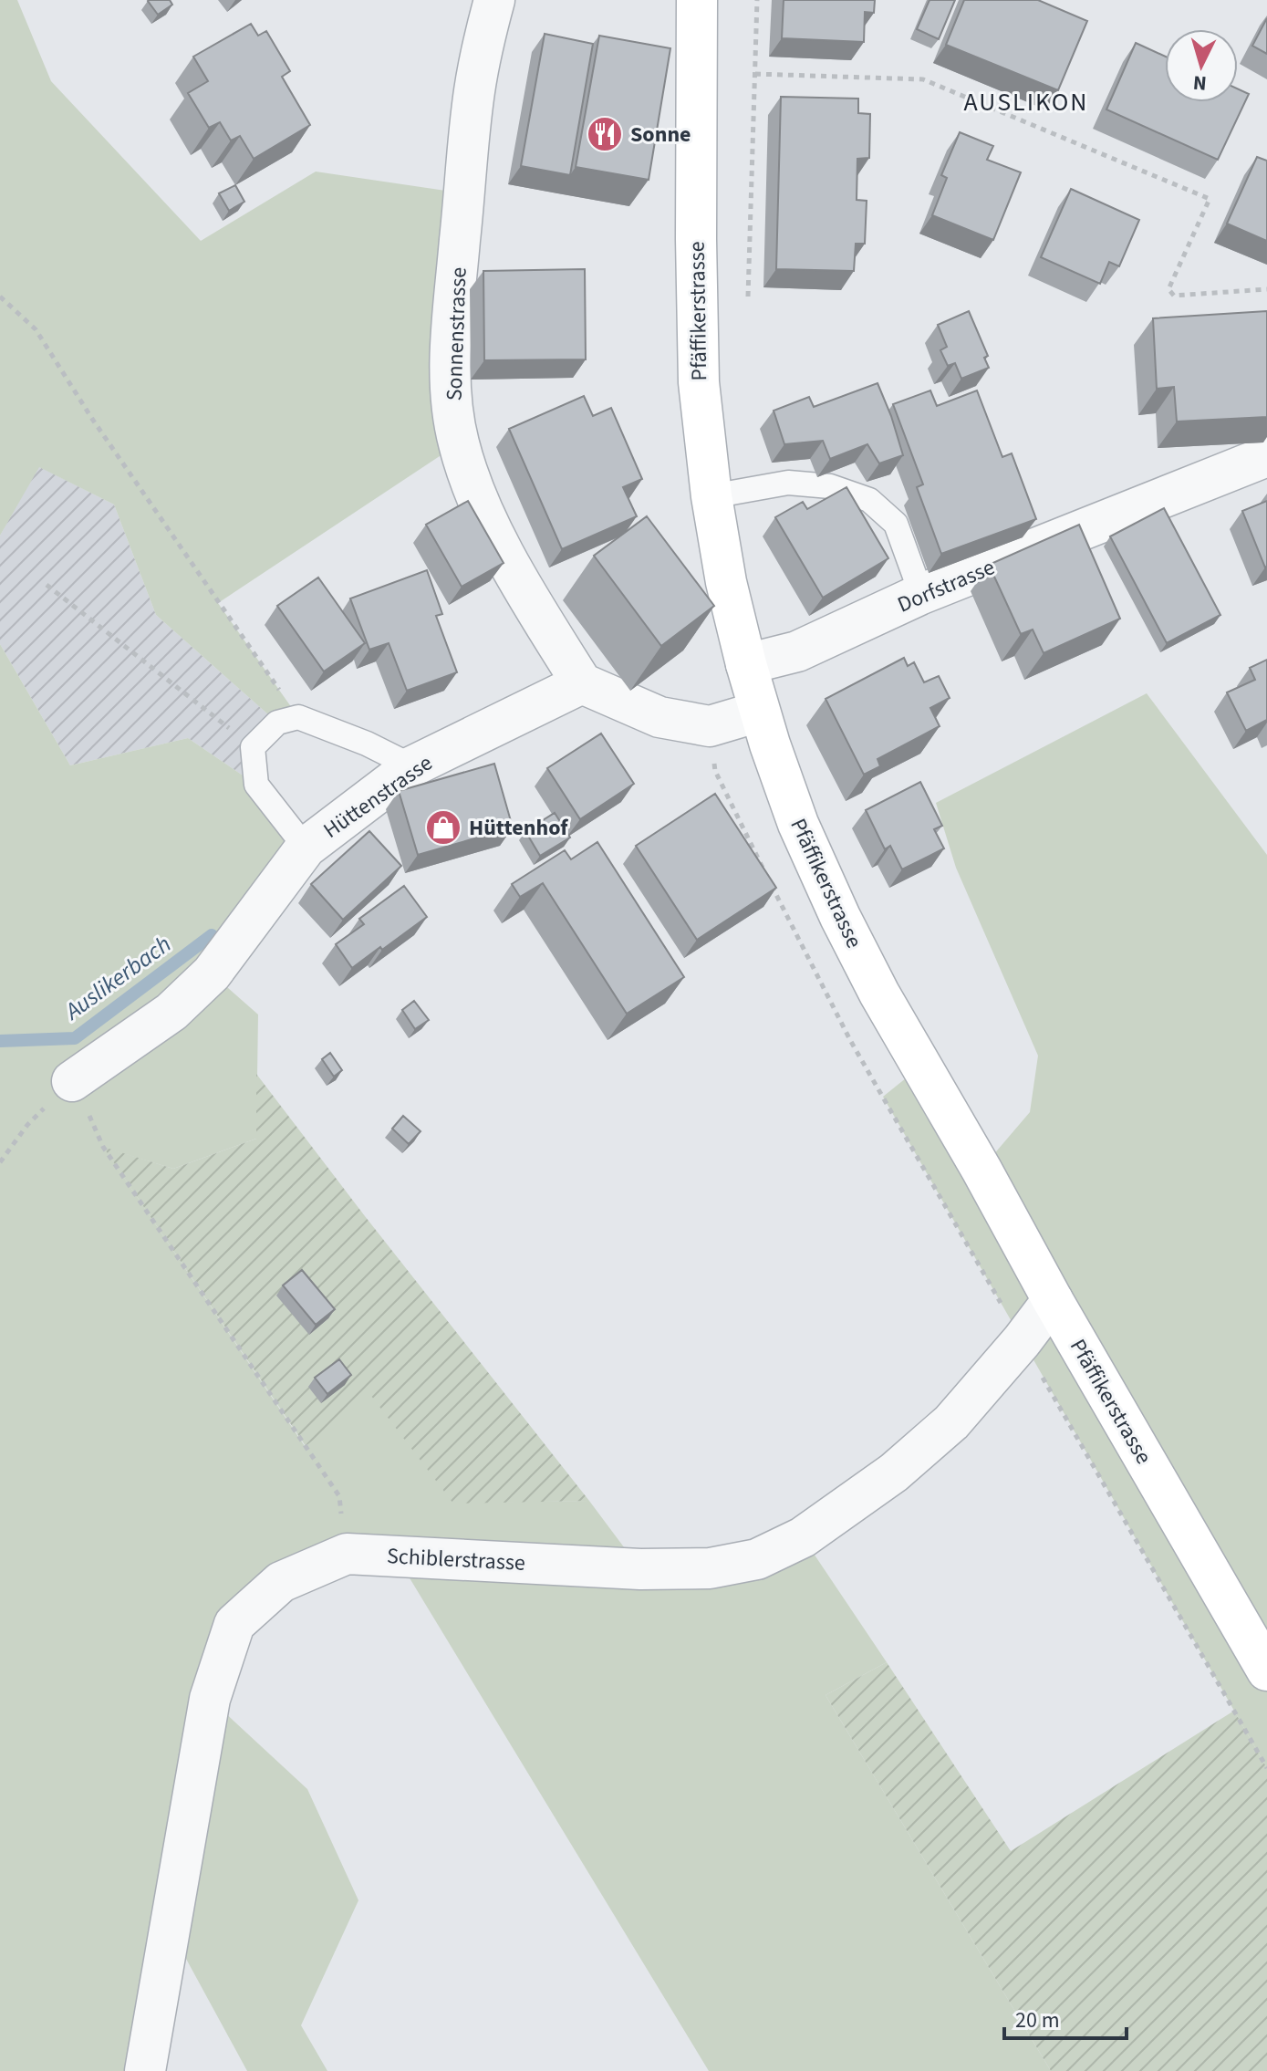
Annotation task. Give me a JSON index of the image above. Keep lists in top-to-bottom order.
{
  "streets": {
    "main road": ["Pfäffikerstrasse"],
    "street": [
      "Sonnenstrasse",
      "Dorfstrasse",
      "Hüttenstrasse",
      "Schiblerstrasse"
    ]
  },
  "crossings": [
    ["Pfäffikerstrasse", "Dorfstrasse"],
    ["Pfäffikerstrasse", "Schiblerstrasse"],
    ["Sonnenstrasse", "Hüttenstrasse"]
  ],
  "districts": ["AUSLIKON"],
  "water": ["Auslikerbach"],
  "places": {
    "restaurant": ["Sonne"],
    "shop": ["Hüttenhof"]
  },
  "scale_bar": "20 m",
  "north": "bottom"
}
